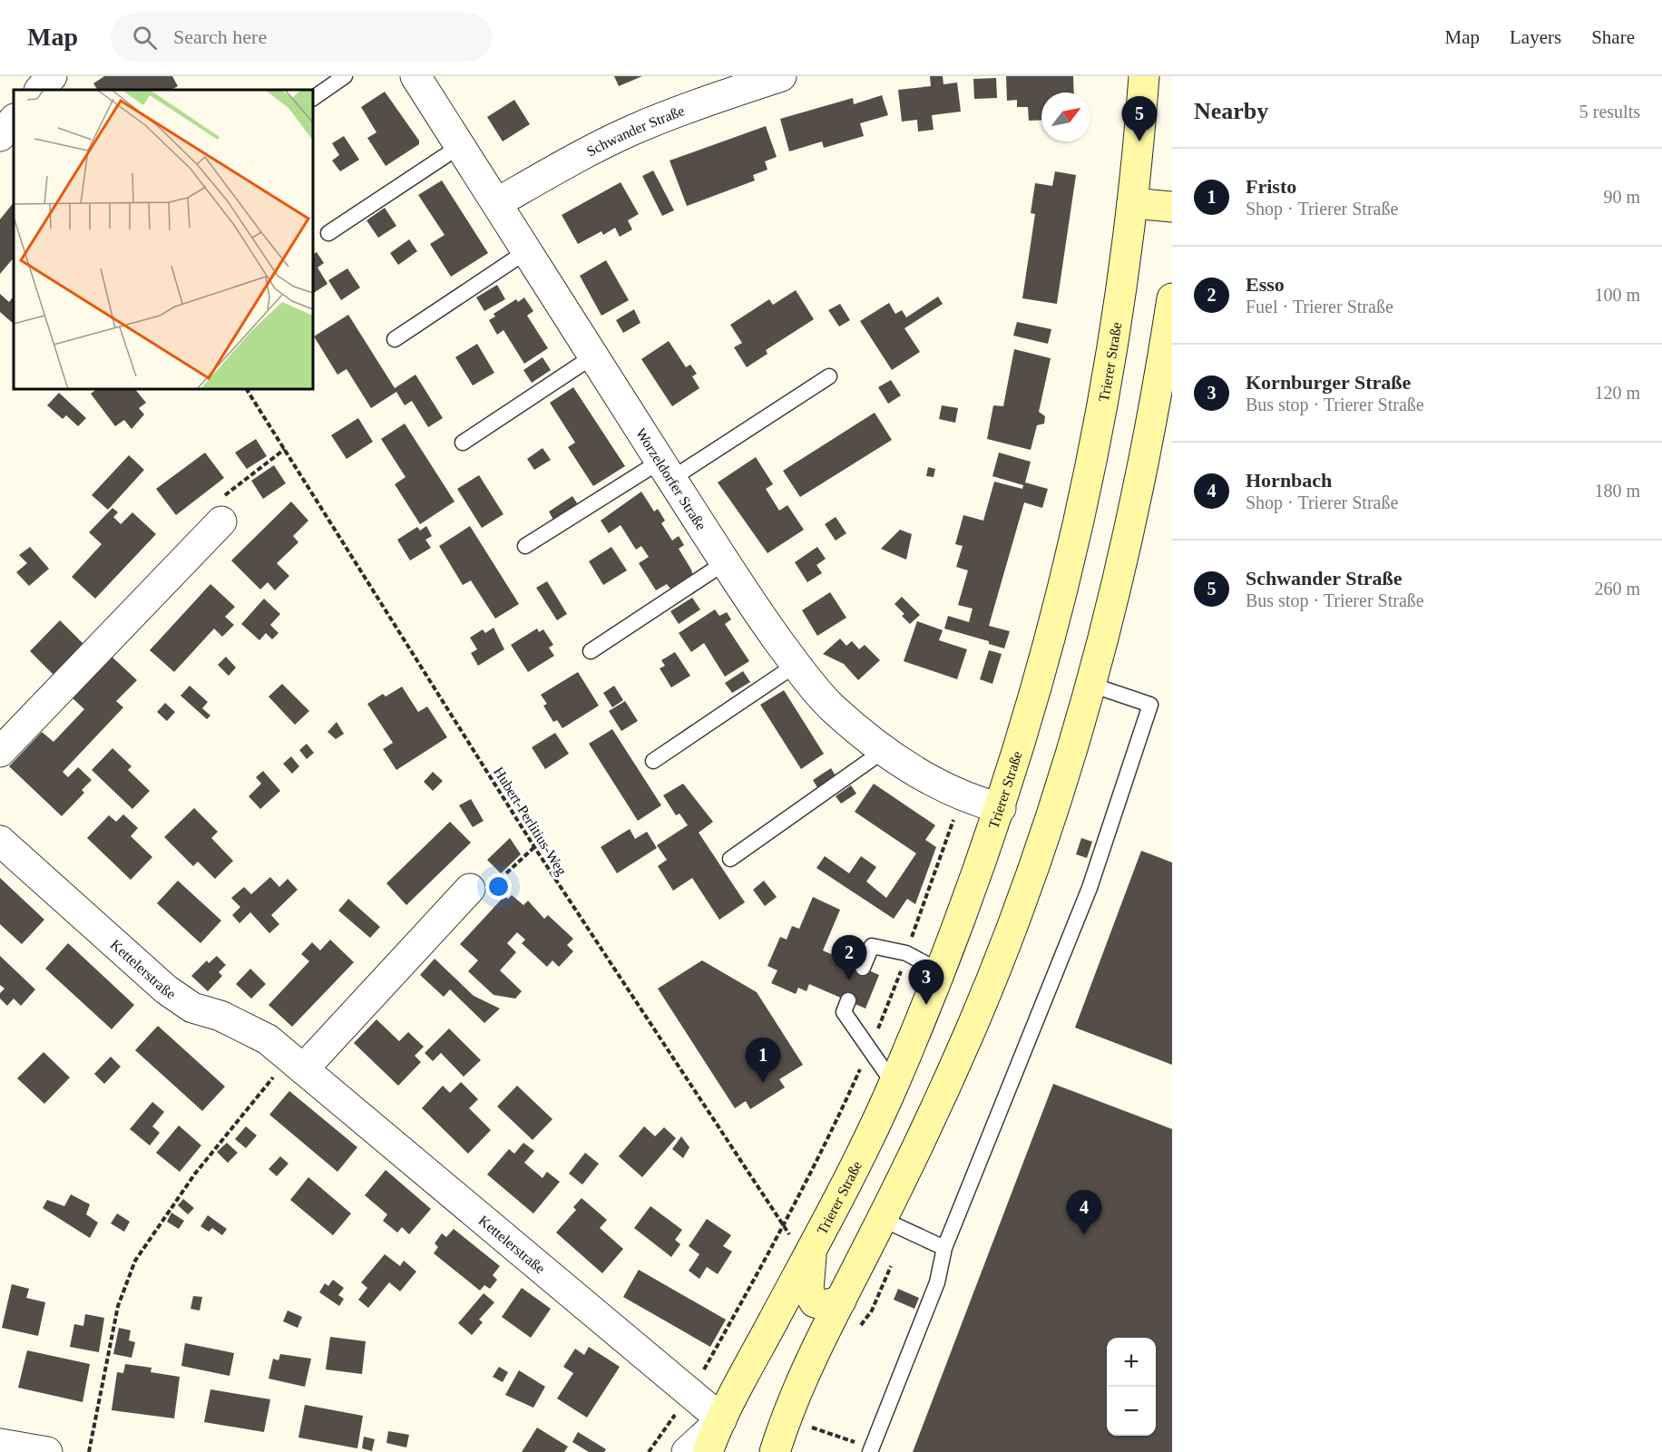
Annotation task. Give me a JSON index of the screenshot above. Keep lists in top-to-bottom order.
{
  "streets": {
    "main road": ["Trierer Straße"],
    "street": ["Schwander Straße", "Worzeldorfer Straße", "Kettelerstraße"],
    "path": ["Hubert-Perlitius-Weg"]
  },
  "crossings": [
    ["Schwander Straße", "Worzeldorfer Straße"],
    ["Trierer Straße", "Worzeldorfer Straße"],
    ["Trierer Straße", "Hubert-Perlitius-Weg"],
    ["Trierer Straße", "Kettelerstraße"]
  ],
  "north": "top right",
  "page": {
    "header": "Map",
    "search": "Search here",
    "nav": ["Map", "Layers", "Share"],
    "heading": ["Nearby", "5 results"],
    "pins": [
      "5",
      "2",
      "3",
      "1",
      "4"
    ],
    "list": [
      {
        "mark": "1",
        "name": "Fristo",
        "note": "Shop · Trierer Straße",
        "value": "90 m"
      },
      {
        "mark": "2",
        "name": "Esso",
        "note": "Fuel · Trierer Straße",
        "value": "100 m"
      },
      {
        "mark": "3",
        "name": "Kornburger Straße",
        "note": "Bus stop · Trierer Straße",
        "value": "120 m"
      },
      {
        "mark": "4",
        "name": "Hornbach",
        "note": "Shop · Trierer Straße",
        "value": "180 m"
      },
      {
        "mark": "5",
        "name": "Schwander Straße",
        "note": "Bus stop · Trierer Straße",
        "value": "260 m"
      }
    ],
    "map_buttons": ["+", "−"]
  }
}
